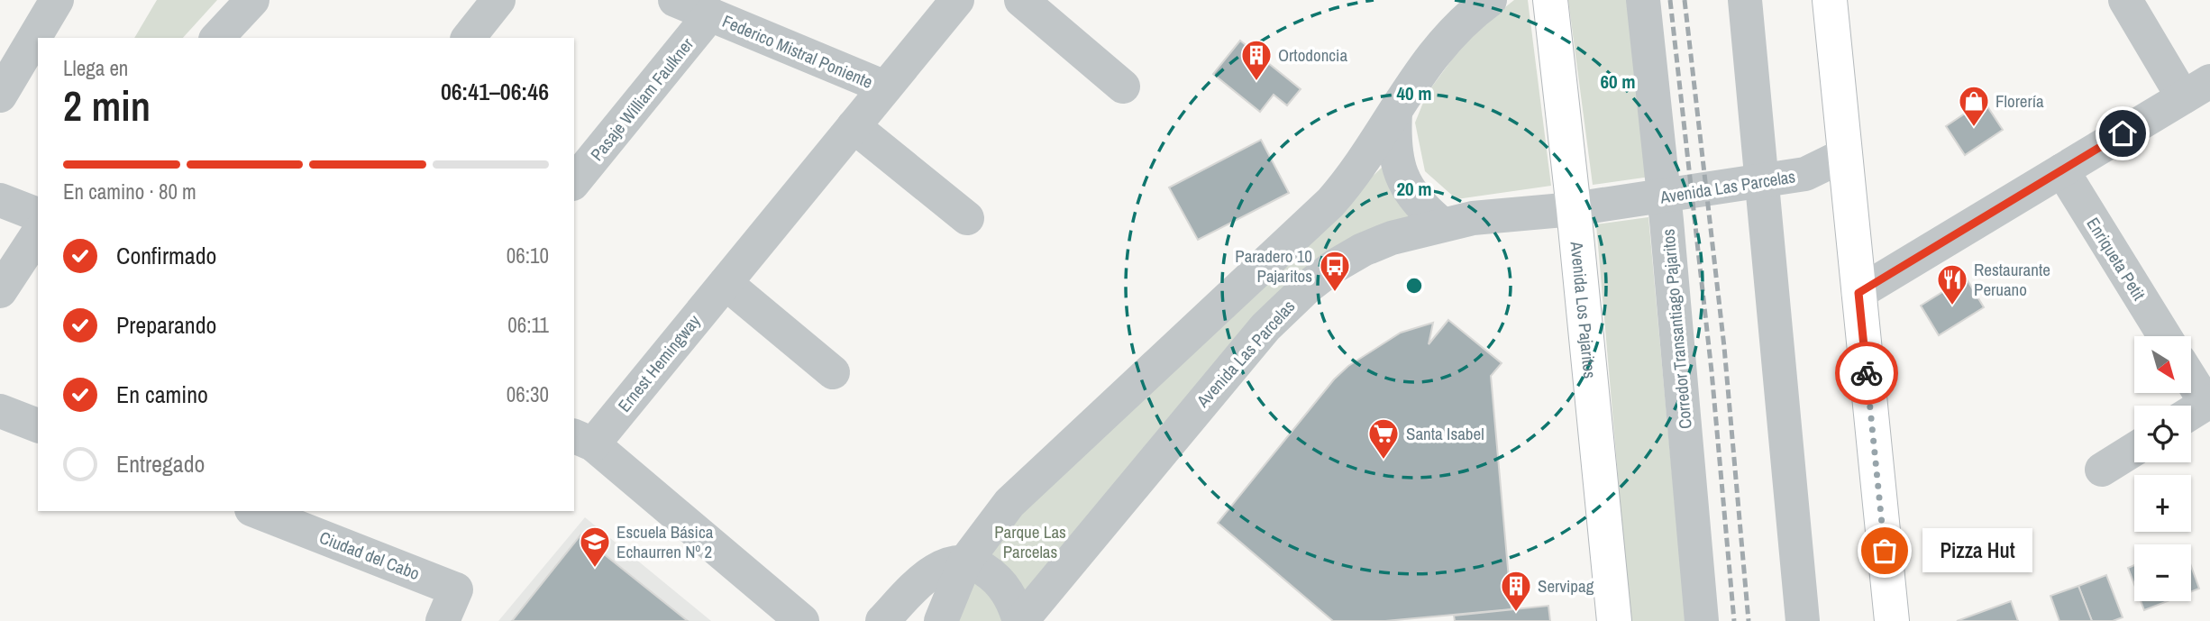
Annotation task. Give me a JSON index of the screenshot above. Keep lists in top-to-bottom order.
{
  "streets": {
    "main road": ["Avenida Los Pajaritos"],
    "street": [
      "Federico Mistral Poniente",
      "Pasaje William Faulkner",
      "Avenida Las Parcelas",
      "Enriqueta Petit",
      "Corredor Transantiago Pajaritos",
      "Ernest Hemingway",
      "Ciudad del Cabo"
    ]
  },
  "crossings": [
    ["Federico Mistral Poniente", "Pasaje William Faulkner"],
    ["Federico Mistral Poniente", "Ernest Hemingway"],
    ["Avenida Las Parcelas", "Avenida Los Pajaritos"],
    ["Avenida Las Parcelas", "Corredor Transantiago Pajaritos"]
  ],
  "parks": ["Parque Las Parcelas"],
  "places": {
    "building": ["Ortodoncia", "Servipag"],
    "shop": ["Florería"],
    "bus stop": ["Paradero 10 Pajaritos"],
    "restaurant": ["Restaurante Peruano"],
    "supermarket": ["Santa Isabel"],
    "other": ["Pizza Hut"],
    "school or university": ["Escuela Básica Echaurren Nº 2"]
  },
  "north": "bottom right",
  "page": {
    "heading": ["2 min", "Llega en", "06:41–06:46"],
    "bar": "En camino · 80 m",
    "list": [
      ["Confirmado", "06:10"],
      ["Preparando", "06:11"],
      ["En camino", "06:30"],
      "Entregado"
    ],
    "map_buttons": ["+", "−"],
    "bubble": "Pizza Hut"
  },
  "rings": ["60 m", "40 m", "20 m"]
}
